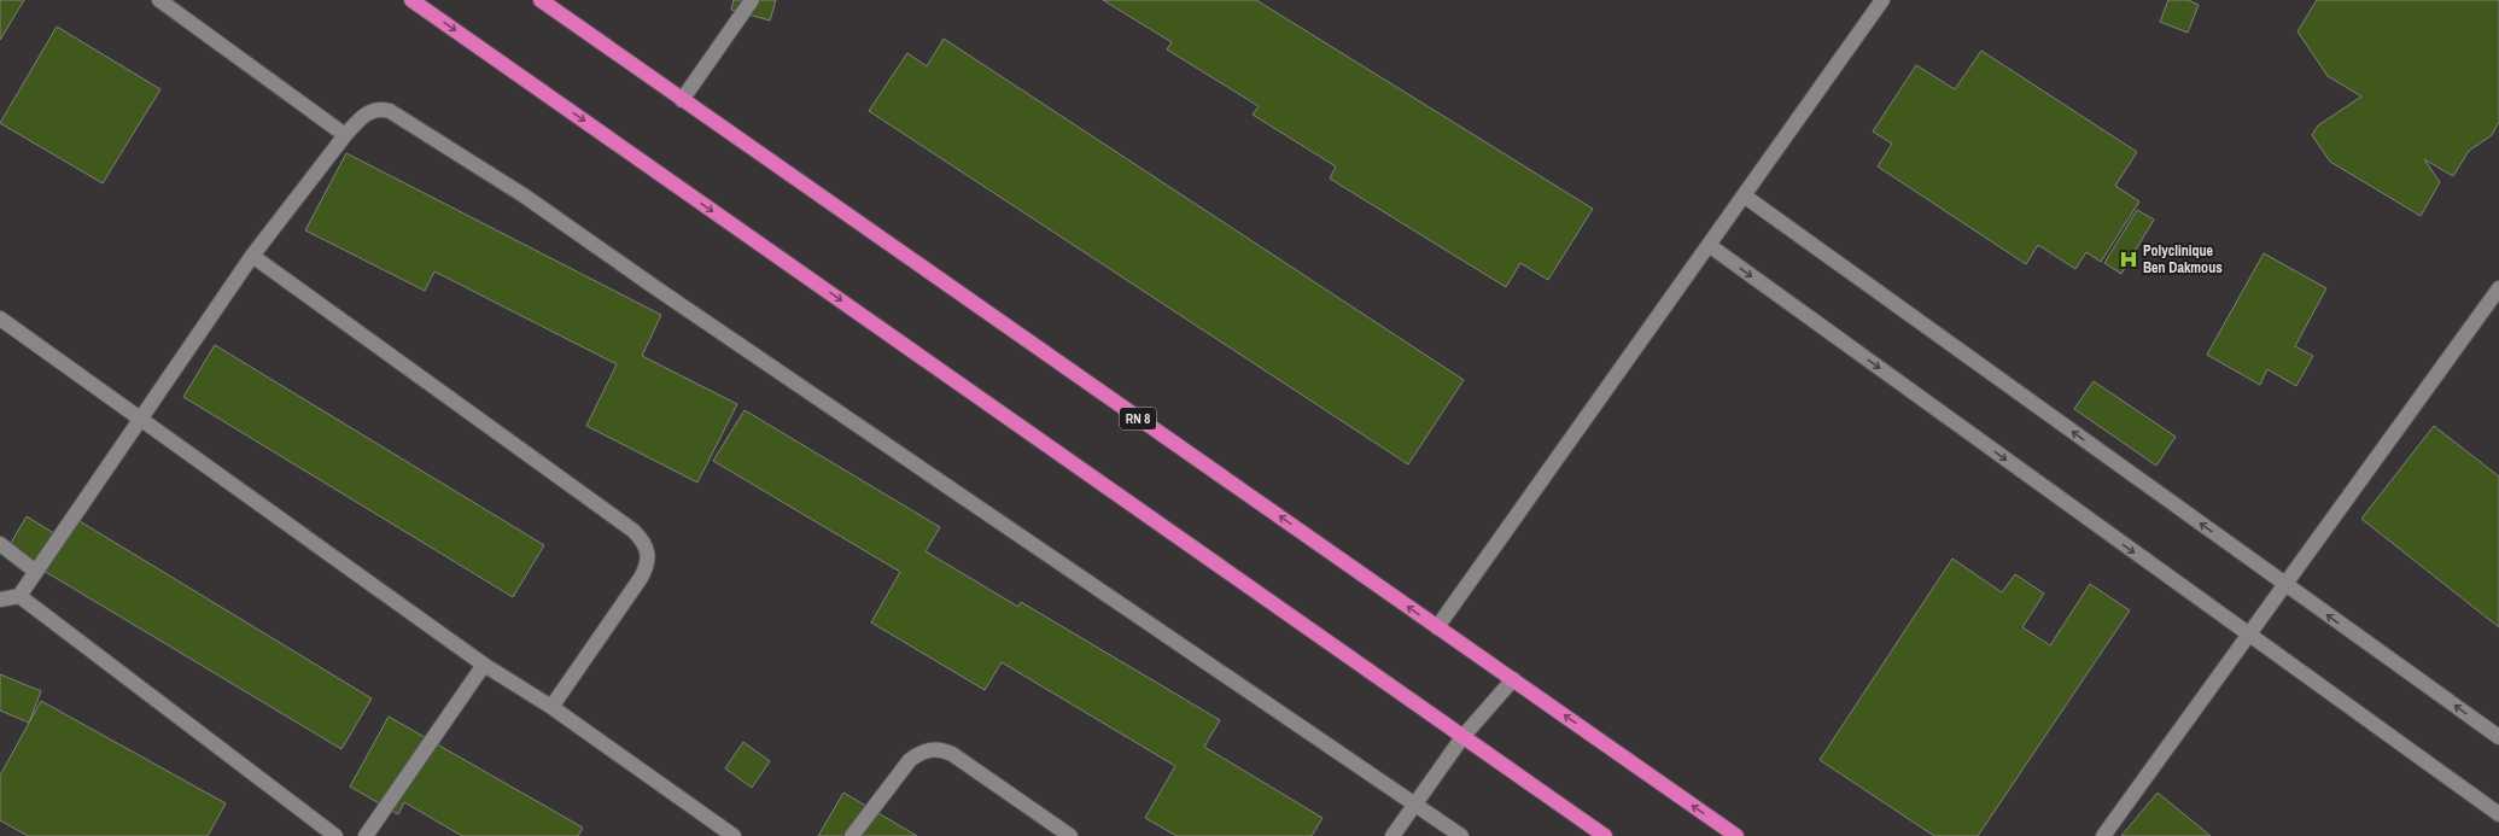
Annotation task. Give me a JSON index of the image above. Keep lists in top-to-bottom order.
{
  "streets": {
    "highway": ["RN 8"]
  },
  "places": {
    "hospital": ["Polyclinique Ben Dakmous"]
  }
}
